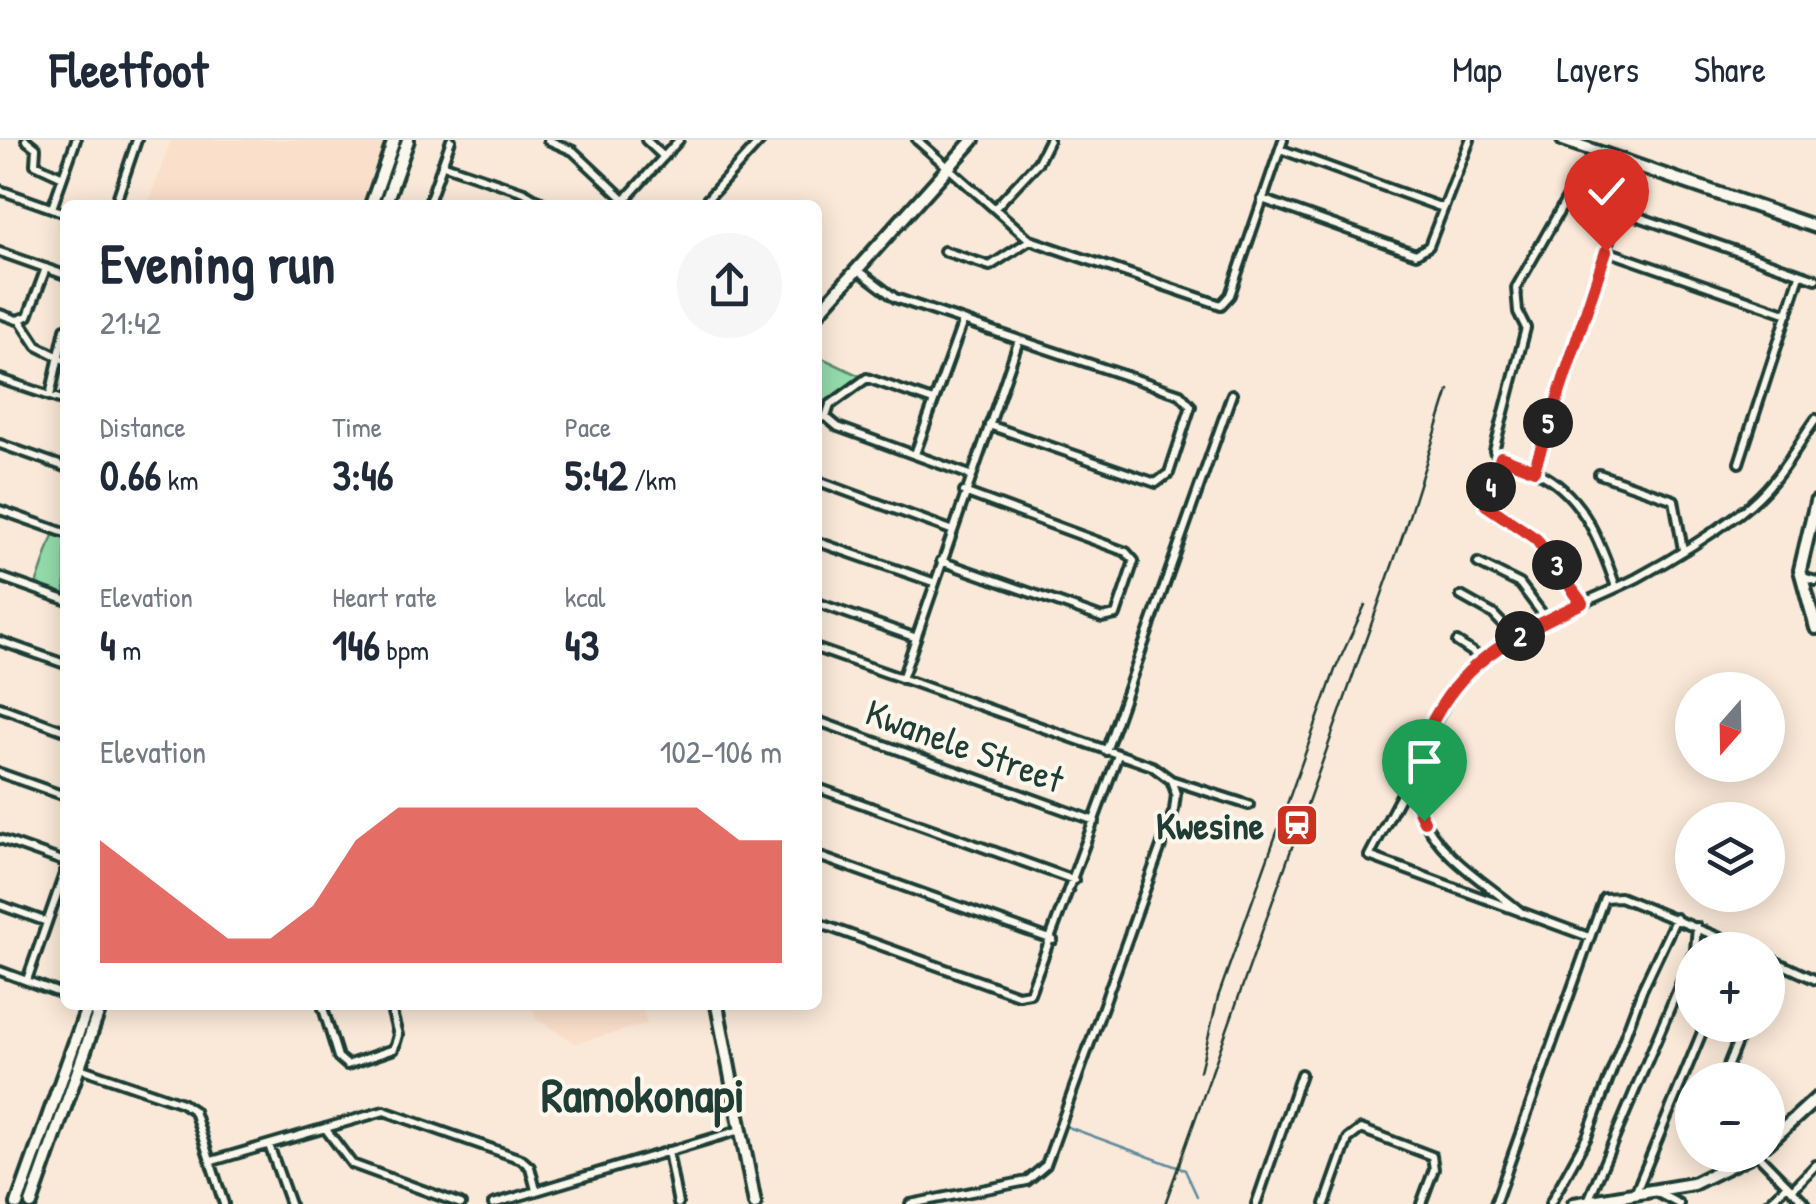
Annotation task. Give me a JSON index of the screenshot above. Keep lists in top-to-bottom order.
{
  "streets": {
    "street": ["Kwanele Street"]
  },
  "districts": ["Ramokonapi"],
  "places": {
    "station": ["Kwesine"]
  },
  "north": "bottom",
  "page": {
    "header": "Fleetfoot",
    "nav": ["Map", "Layers", "Share"],
    "heading": ["Evening run", "21:42"],
    "stats": [
      ["Distance", "0.66 km"],
      ["Time", "3:46"],
      ["Pace", "5:42 /km"],
      ["Elevation", "4 m"],
      ["Heart rate", "146 bpm"],
      ["kcal", "43"]
    ],
    "pins": [
      "5",
      "4",
      "3",
      "2"
    ],
    "map_buttons": ["+", "−"],
    "chart": ["Elevation", "102–106 m"]
  }
}
